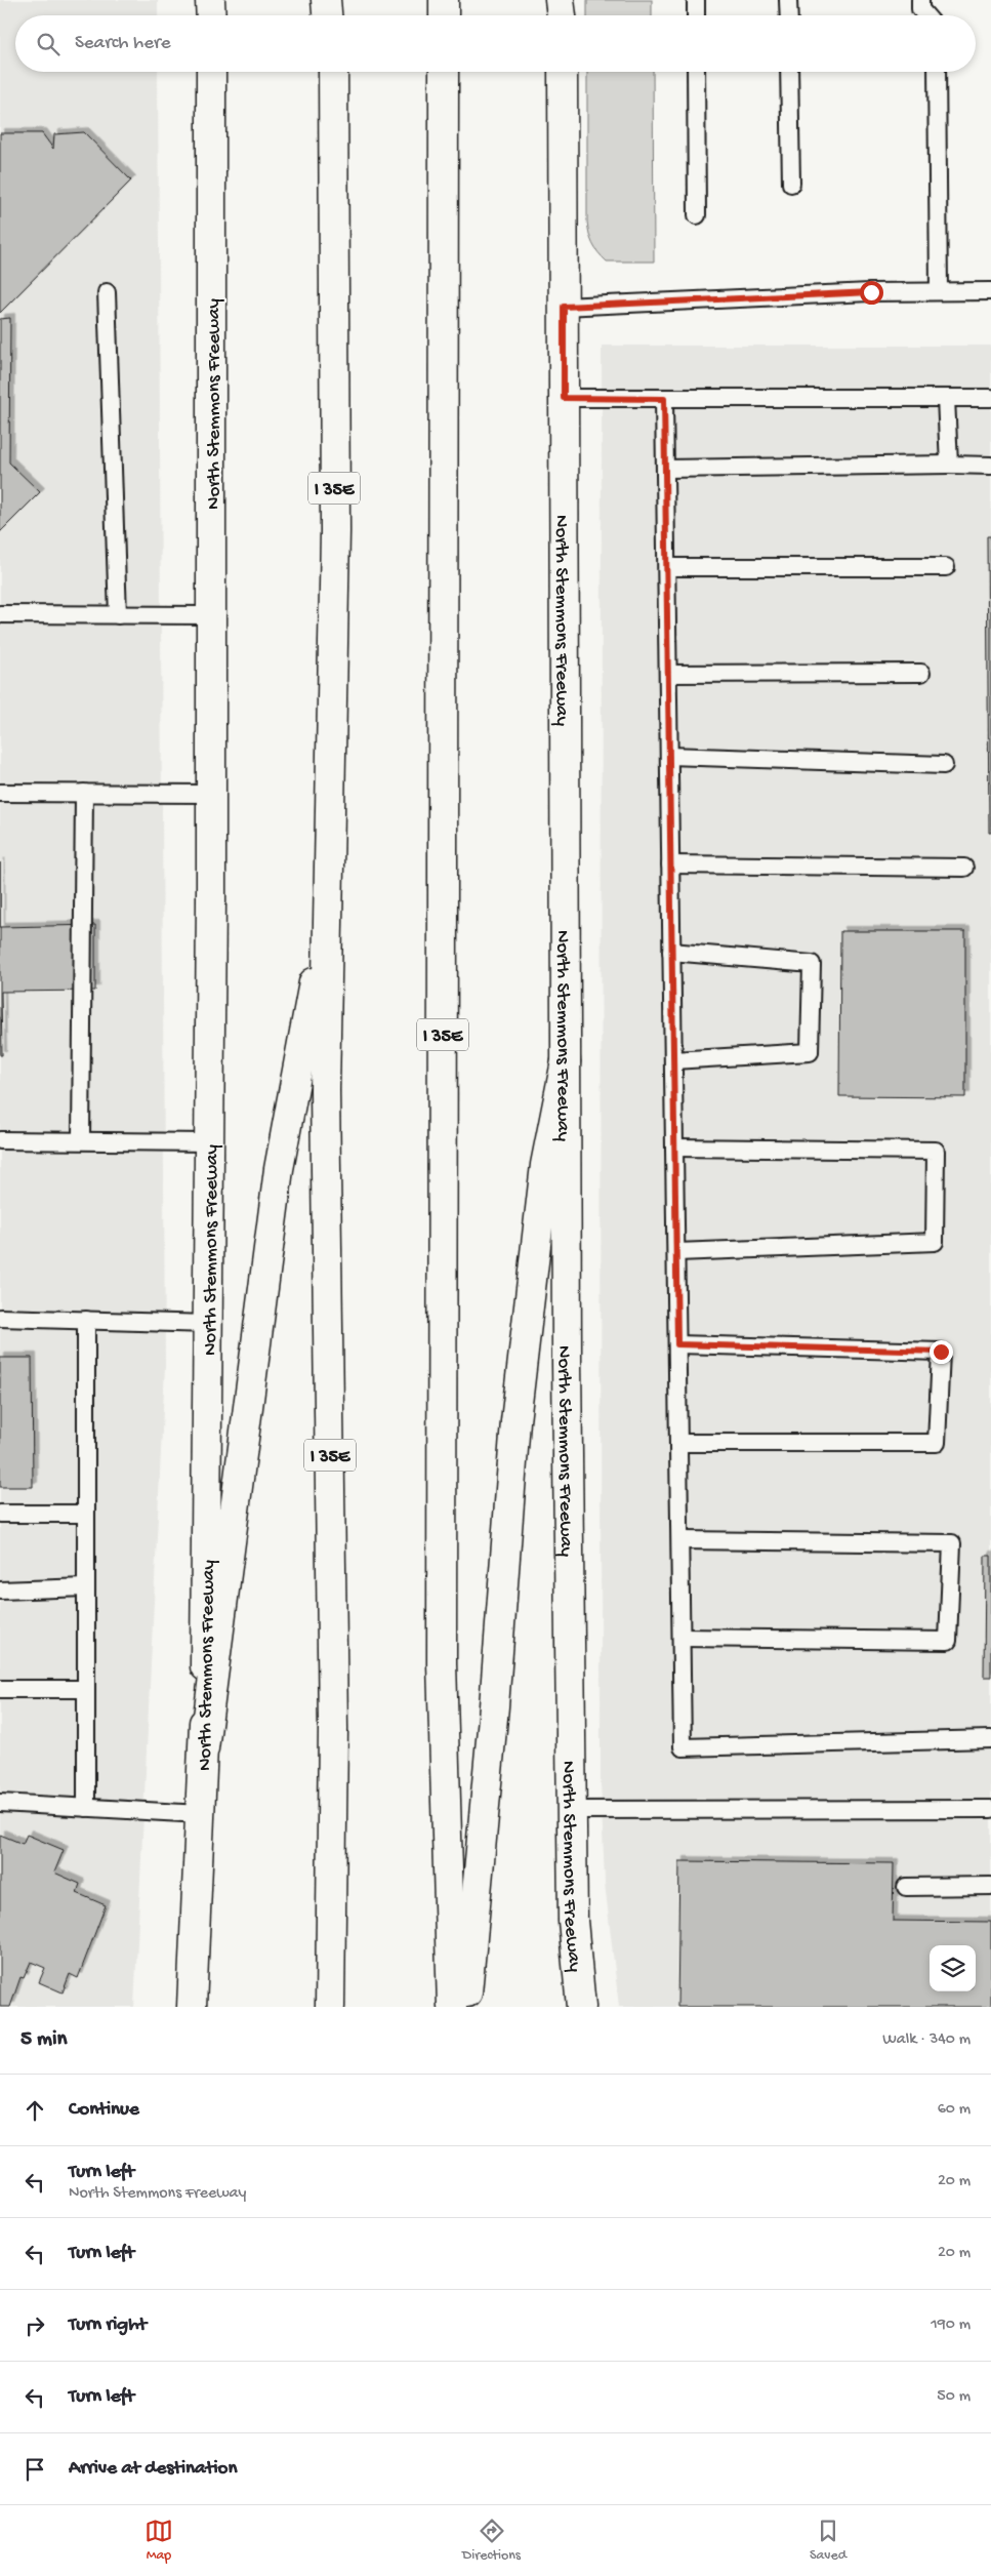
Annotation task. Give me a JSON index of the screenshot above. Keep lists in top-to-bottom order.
{
  "streets": {
    "main road": ["North Stemmons Freeway", "I 35E"]
  },
  "page": {
    "search": "Search here",
    "heading": ["5 min", "Walk · 340 m"],
    "list": [
      ["Continue", "60 m"],
      ["Turn left", "North Stemmons Freeway", "20 m"],
      ["Turn left", "20 m"],
      ["Turn right", "190 m"],
      ["Turn left", "50 m"],
      "Arrive at destination"
    ],
    "nav": ["Map", "Directions", "Saved"]
  }
}
